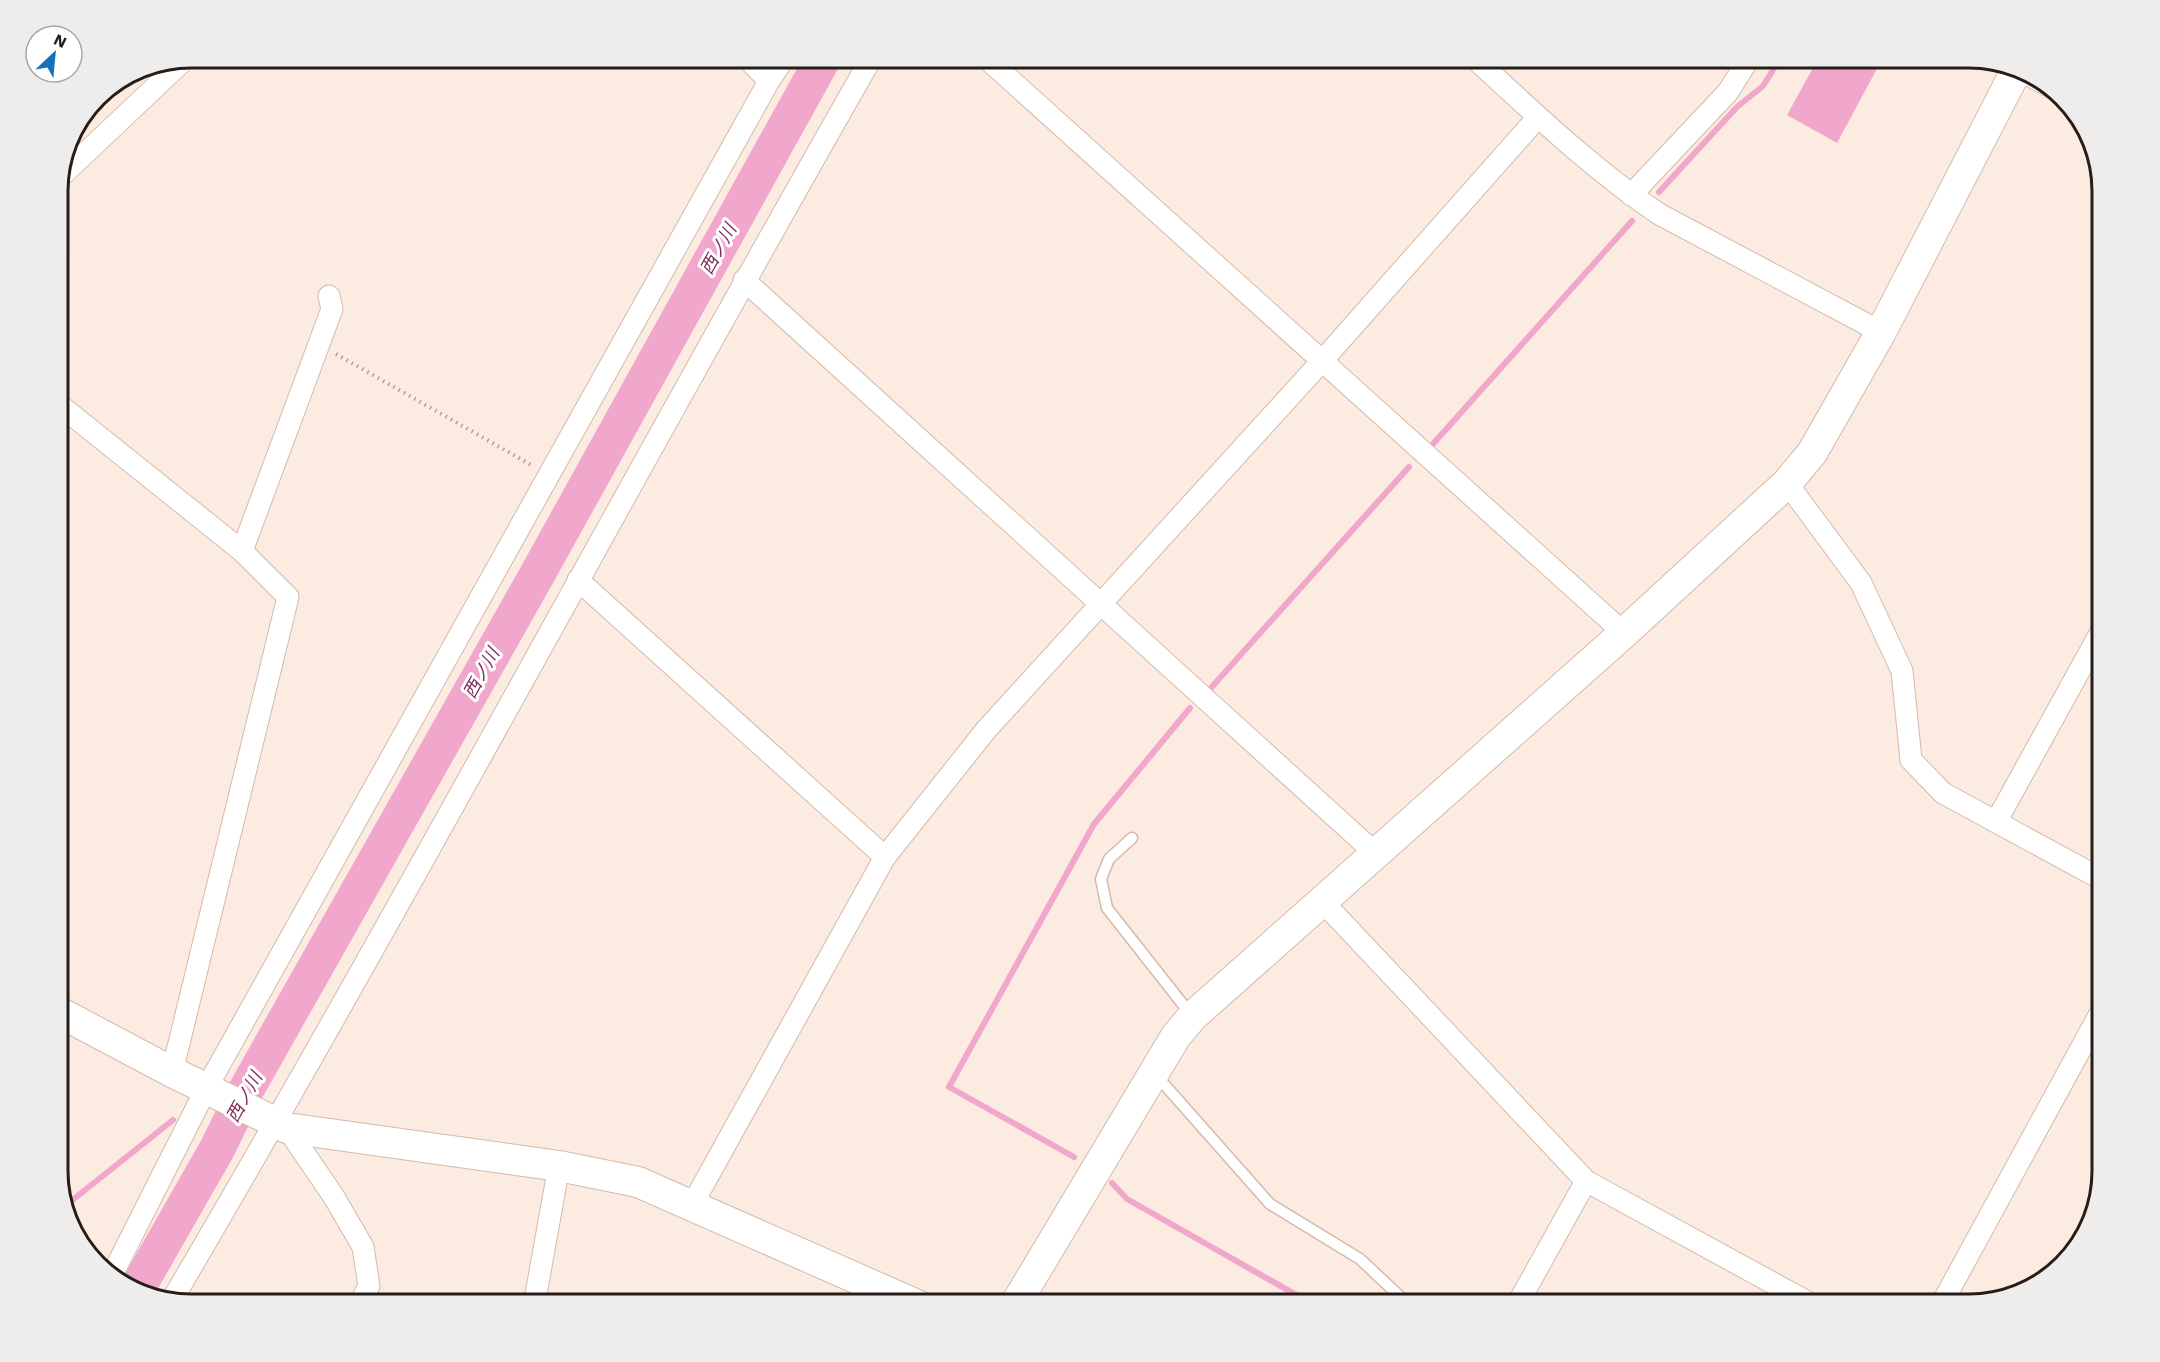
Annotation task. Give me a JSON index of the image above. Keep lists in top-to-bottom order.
{
  "water": ["西ノ川"],
  "north": "top right"
}
